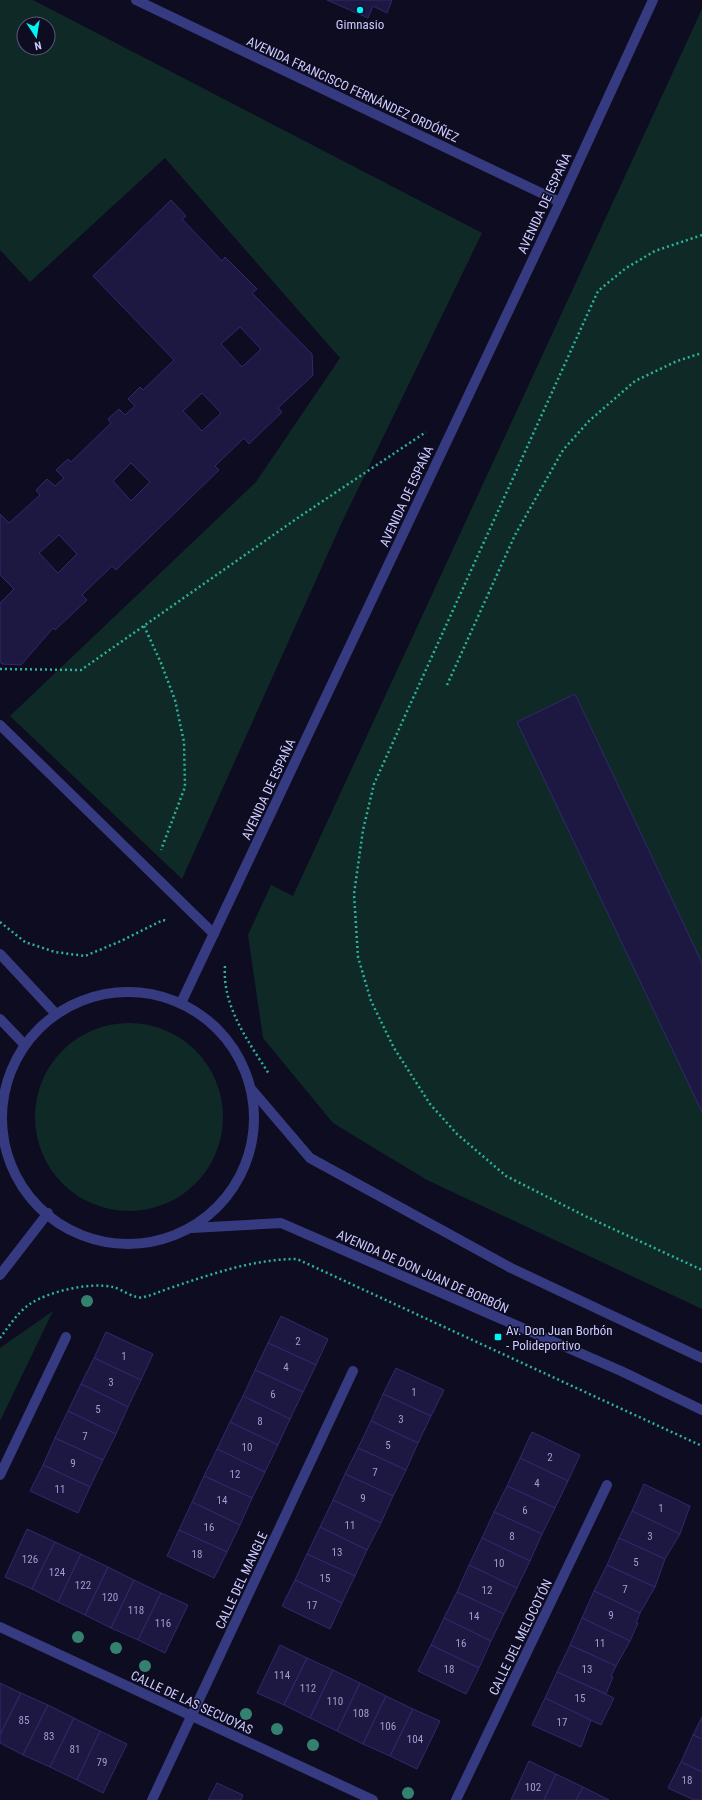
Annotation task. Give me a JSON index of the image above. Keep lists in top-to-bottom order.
{
  "streets": {
    "street": [
      "AVENIDA FRANCISCO FERNÁNDEZ ORDÓÑEZ",
      "AVENIDA DE ESPAÑA",
      "AVENIDA DE DON JUAN DE BORBÓN",
      "CALLE DEL MANGLE",
      "CALLE DEL MELOCOTÓN",
      "CALLE DE LAS SECUOYAS"
    ]
  },
  "crossings": [
    ["AVENIDA FRANCISCO FERNÁNDEZ ORDÓÑEZ", "AVENIDA DE ESPAÑA"],
    ["CALLE DEL MANGLE", "CALLE DE LAS SECUOYAS"]
  ],
  "places": {
    "other": ["Gimnasio"],
    "transit": ["Av. Don Juan Borbón - Polideportivo"]
  },
  "house_numbers": [
    "2",
    "1",
    "4",
    "3",
    "1",
    "6",
    "5",
    "3",
    "8",
    "7",
    "5",
    "10",
    "2",
    "9",
    "7",
    "12",
    "4",
    "11",
    "9",
    "14",
    "1",
    "6",
    "11",
    "16",
    "8",
    "3",
    "13",
    "18",
    "126",
    "5",
    "10",
    "124",
    "15",
    "122",
    "7",
    "12",
    "120",
    "17",
    "118",
    "9",
    "14",
    "116",
    "16",
    "11",
    "18",
    "13",
    "114",
    "112",
    "15",
    "110",
    "108",
    "85",
    "17",
    "106",
    "83",
    "104",
    "81",
    "79",
    "18",
    "102"
  ],
  "north": "bottom"
}
